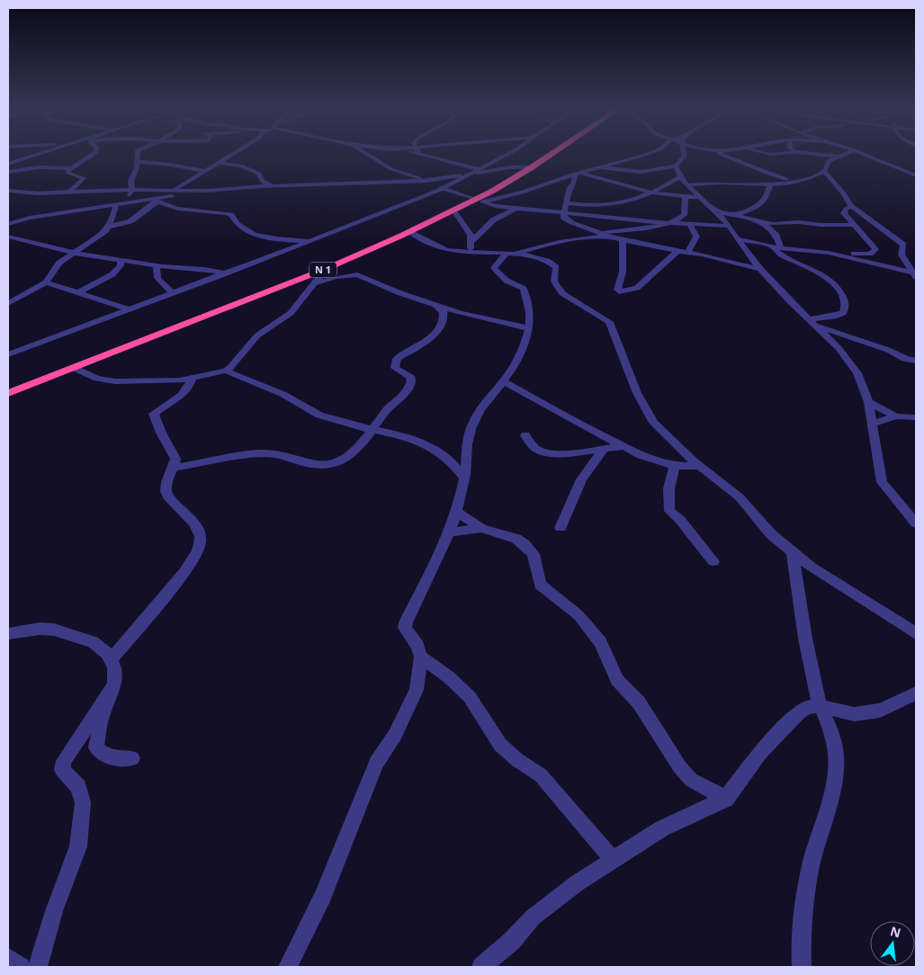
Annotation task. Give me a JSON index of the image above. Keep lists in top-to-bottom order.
{
  "streets": {
    "highway": ["N 1"]
  },
  "north": "top"
}
